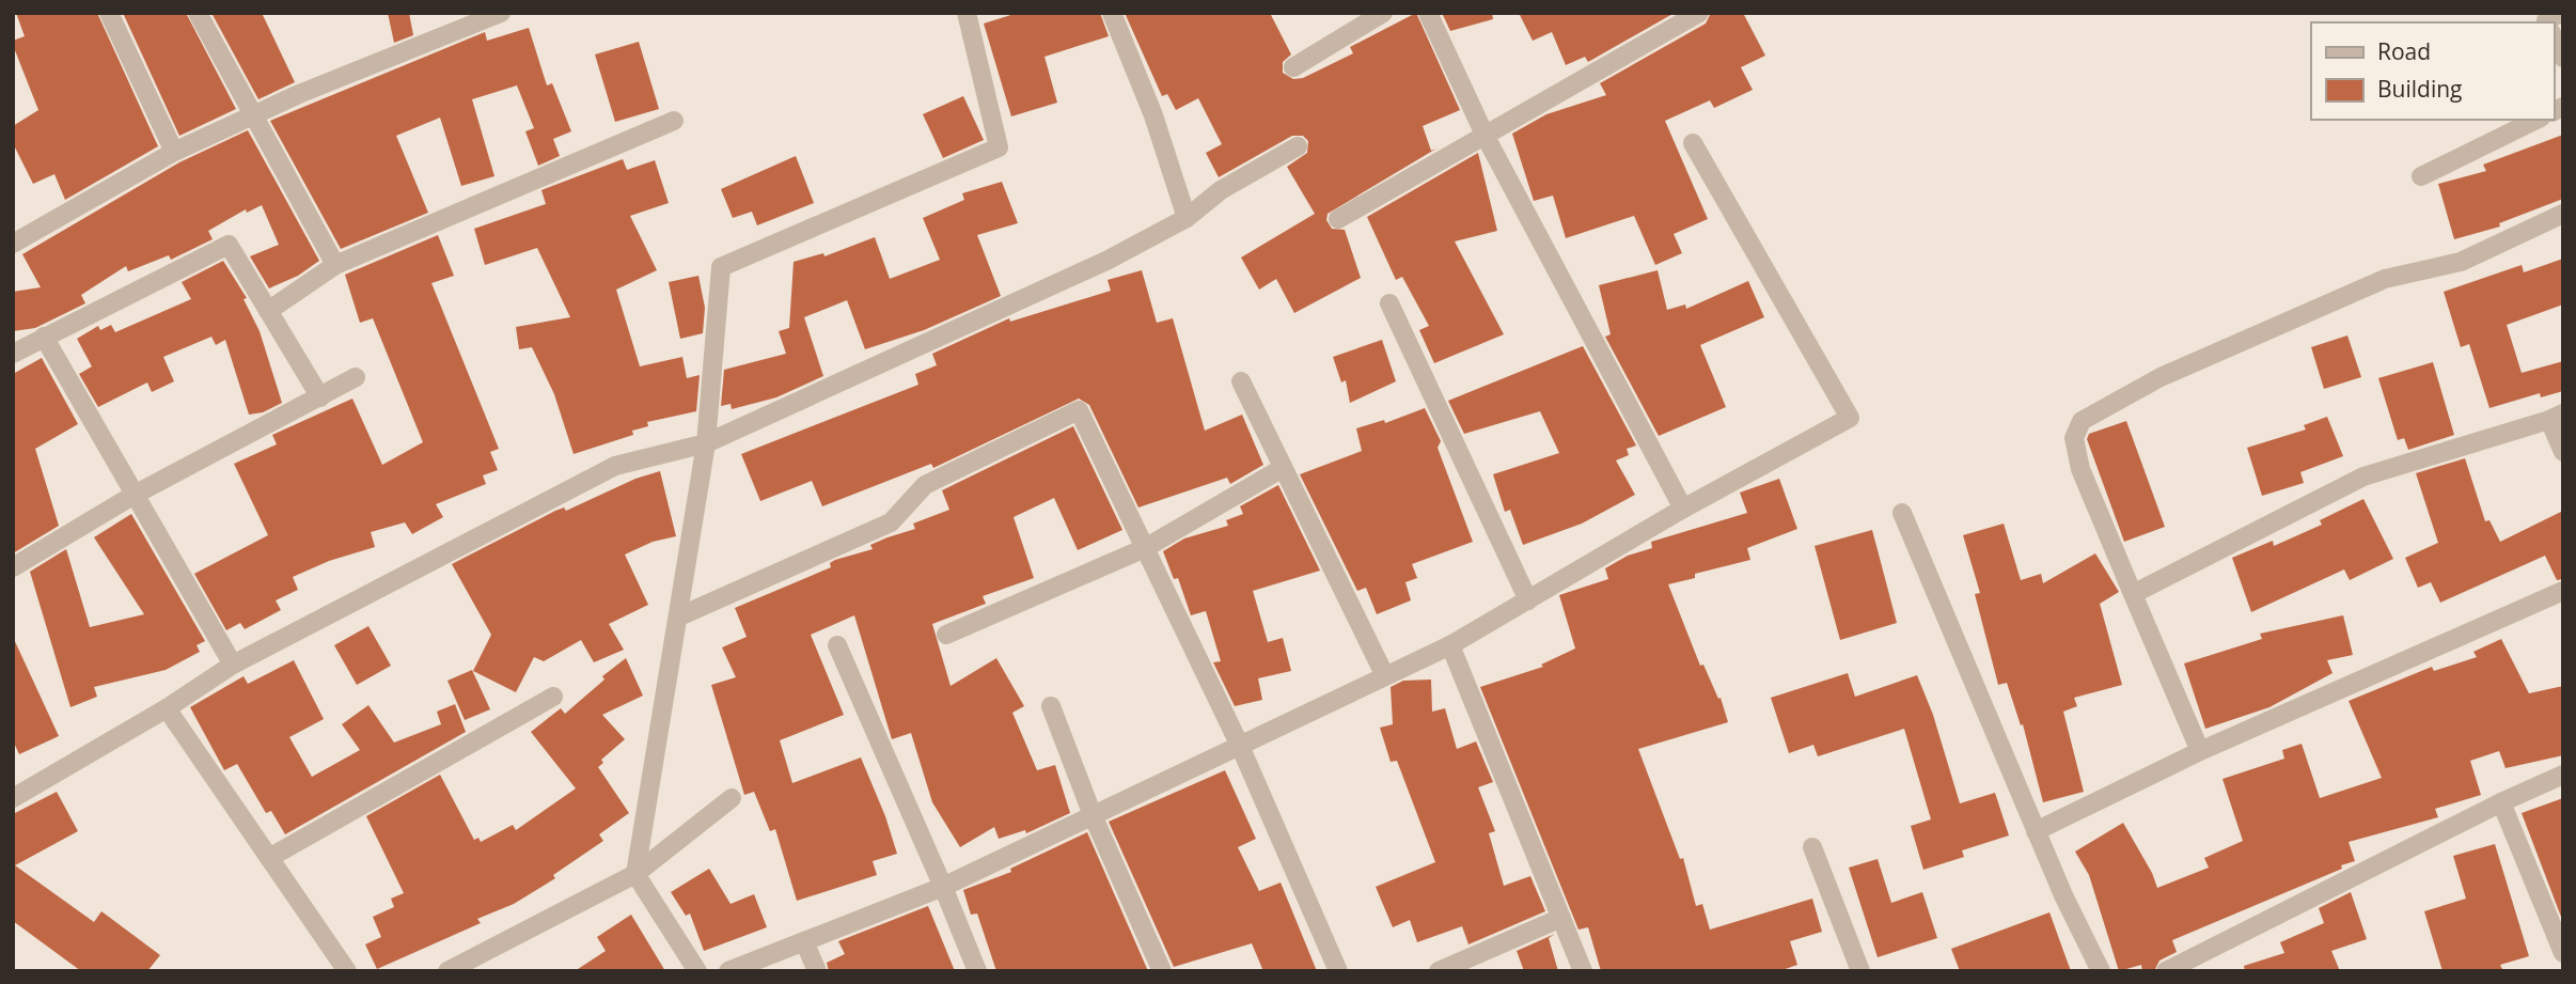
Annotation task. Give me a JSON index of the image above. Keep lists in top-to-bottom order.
{
  "legend": ["Road", "Building"]
}
